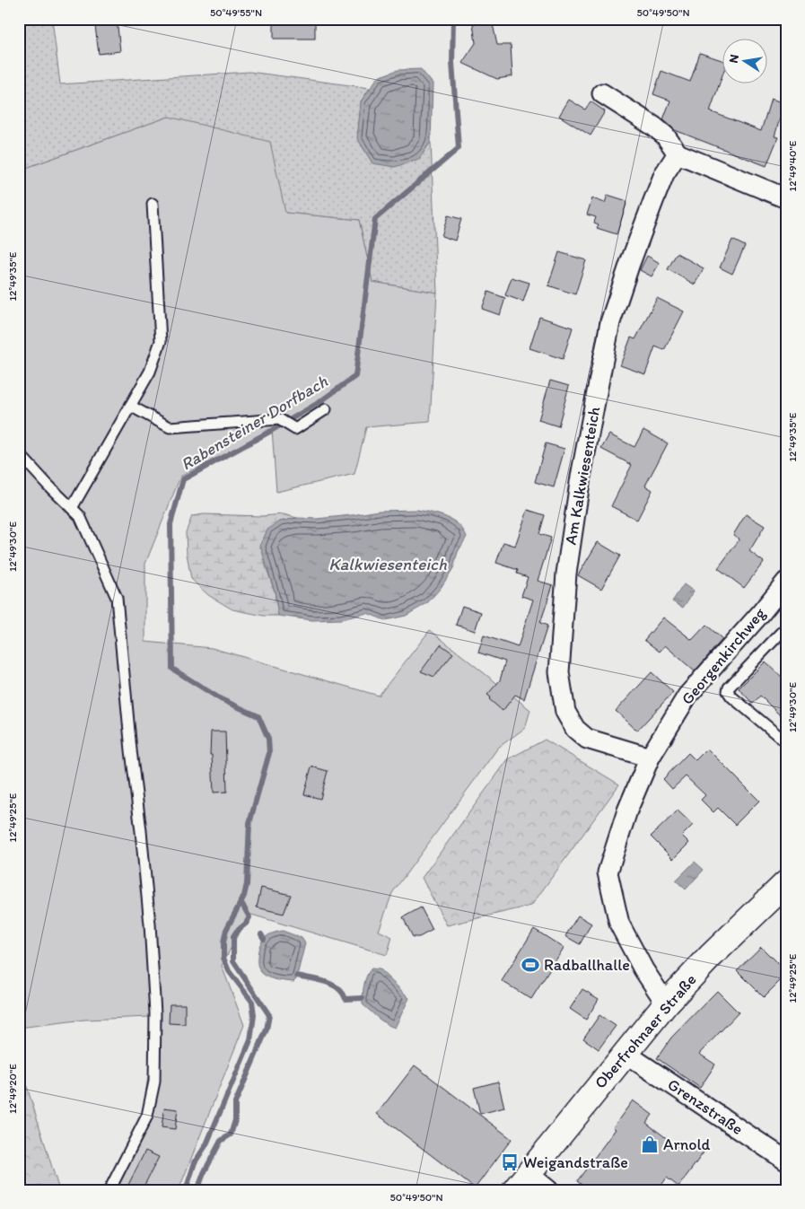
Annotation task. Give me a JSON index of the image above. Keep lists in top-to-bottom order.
{
  "streets": {
    "main road": ["Oberfrohnaer Straße"],
    "street": ["Am Kalkwiesenteich", "Georgenkirchweg", "Grenzstraße"]
  },
  "crossings": [
    ["Am Kalkwiesenteich", "Georgenkirchweg"],
    ["Georgenkirchweg", "Oberfrohnaer Straße"],
    ["Oberfrohnaer Straße", "Grenzstraße"]
  ],
  "water": ["Rabensteiner Dorfbach", "Kalkwiesenteich"],
  "places": {
    "sports": ["Radballhalle"],
    "shop": ["Arnold"],
    "bus stop": ["Weigandstraße"]
  },
  "north": "left",
  "coordinates": [
    "50°49'55\"N",
    "50°49'50\"N",
    "12°49'40\"E",
    "12°49'35\"E",
    "12°49'30\"E",
    "12°49'25\"E",
    "12°49'20\"E"
  ]
}
